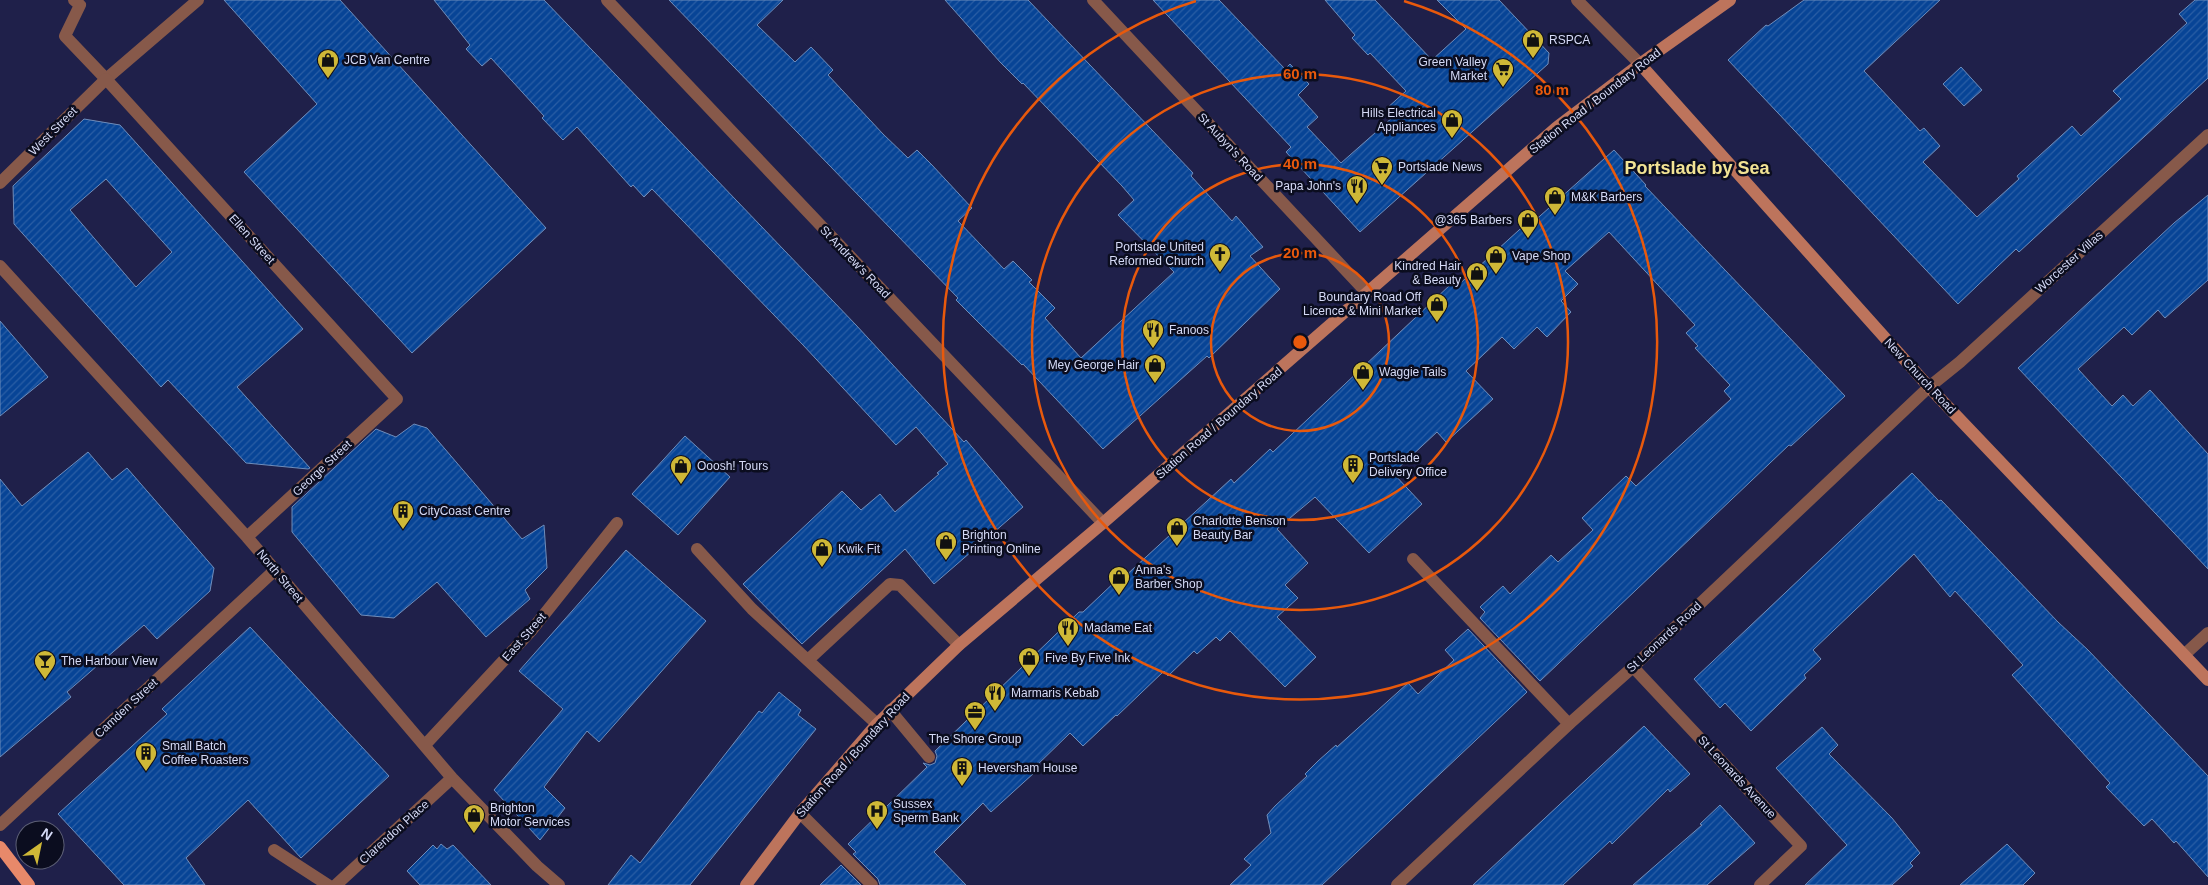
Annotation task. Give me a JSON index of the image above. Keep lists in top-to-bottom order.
{
  "streets": {
    "main road": ["Station Road / Boundary Road", "New Church Road"],
    "street": [
      "West Street",
      "St Aubyn's Road",
      "Ellen Street",
      "St Andrew's Road",
      "Worcester Villas",
      "George Street",
      "North Street",
      "East Street",
      "St Leonards Road",
      "Camden Street",
      "St Leonards Avenue",
      "Clarendon Place"
    ]
  },
  "crossings": [
    ["Station Road / Boundary Road", "St Aubyn's Road"],
    ["Station Road / Boundary Road", "St Andrew's Road"],
    ["Station Road / Boundary Road", "New Church Road"],
    ["West Street", "Ellen Street"],
    ["Ellen Street", "George Street"],
    ["Worcester Villas", "New Church Road"],
    ["Worcester Villas", "St Leonards Road"],
    ["New Church Road", "St Leonards Road"],
    ["George Street", "North Street"],
    ["North Street", "East Street"],
    ["North Street", "Camden Street"],
    ["North Street", "Clarendon Place"],
    ["St Leonards Road", "St Leonards Avenue"]
  ],
  "districts": ["Portslade by Sea"],
  "places": {
    "shop": [
      "RSPCA",
      "JCB Van Centre",
      "Hills Electrical Appliances",
      "M&K Barbers",
      "@365 Barbers",
      "Vape Shop",
      "Kindred Hair & Beauty",
      "Boundary Road Off Licence & Mini Market",
      "Mey George Hair",
      "Waggie Tails",
      "Ooosh! Tours",
      "Charlotte Benson Beauty Bar",
      "Brighton Printing Online",
      "Kwik Fit",
      "Anna's Barber Shop",
      "Five By Five Ink",
      "Brighton Motor Services"
    ],
    "supermarket": ["Green Valley Market", "Portslade News"],
    "restaurant": [
      "Papa John's",
      "Fanoos",
      "Madame Eat",
      "Marmaris Kebab"
    ],
    "church": ["Portslade United Reformed Church"],
    "building": [
      "Portslade Delivery Office",
      "CityCoast Centre",
      "Small Batch Coffee Roasters",
      "Heversham House"
    ],
    "bar": ["The Harbour View"],
    "office": ["The Shore Group"],
    "hospital": ["Sussex Sperm Bank"]
  },
  "north": "top right",
  "rings": [
    "60 m",
    "80 m",
    "40 m",
    "20 m"
  ]
}
